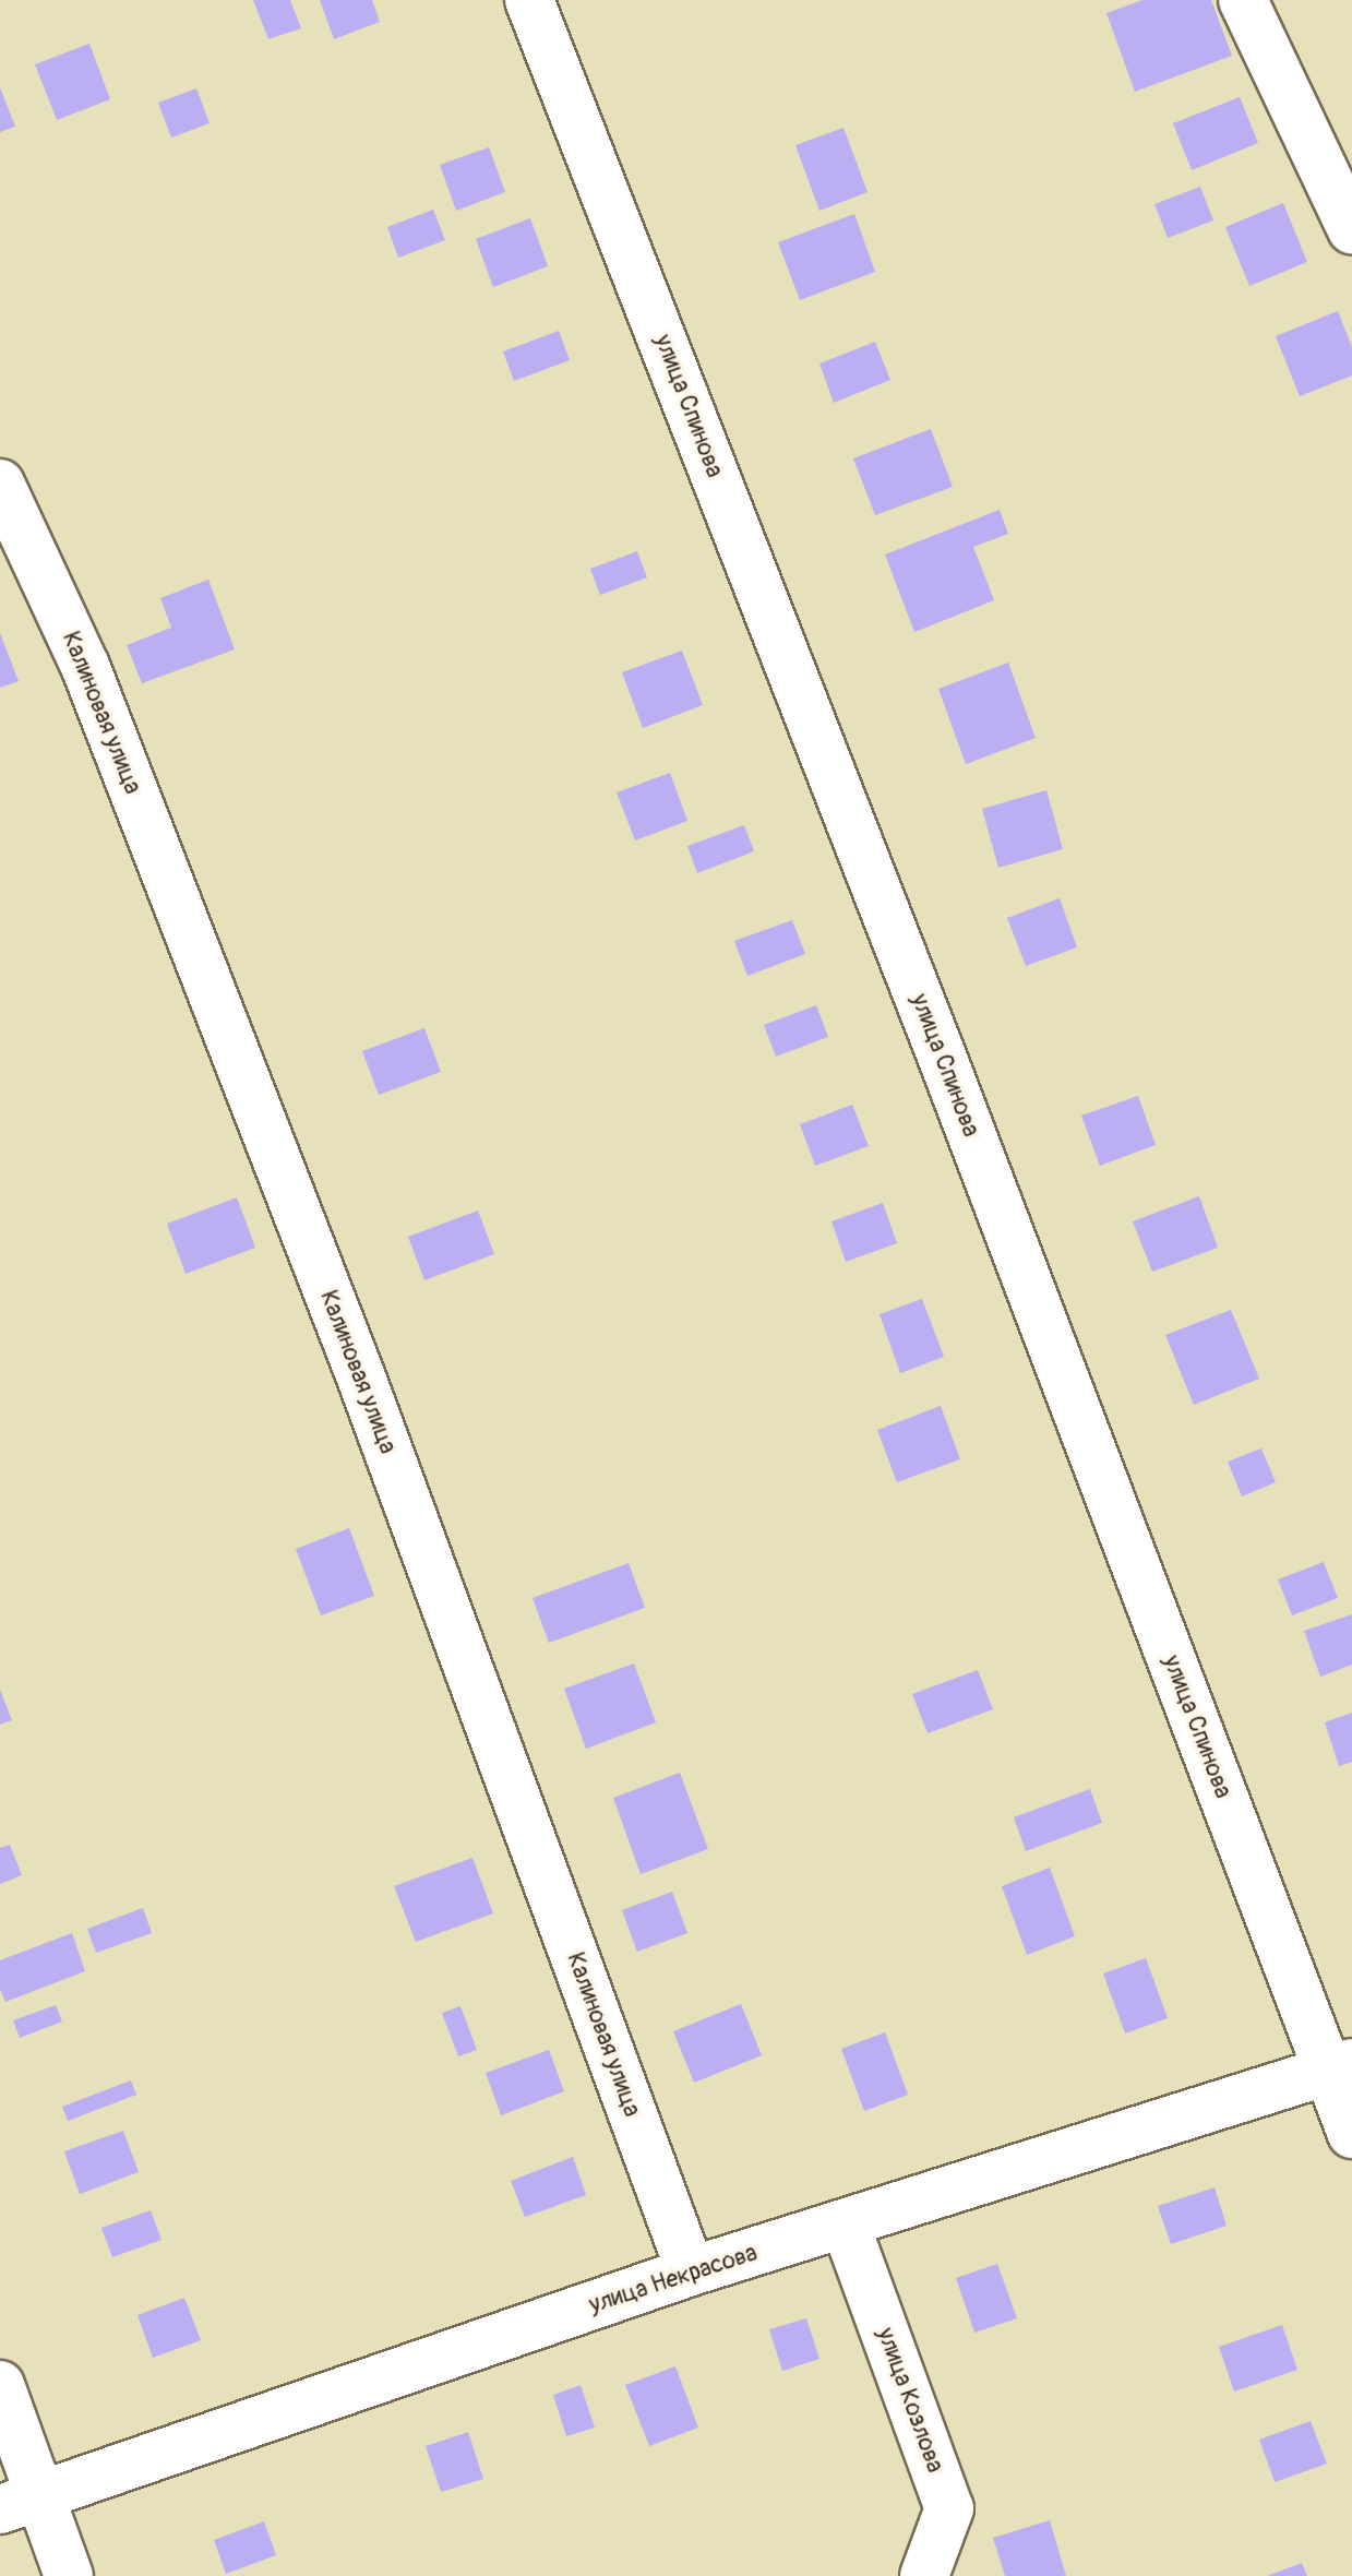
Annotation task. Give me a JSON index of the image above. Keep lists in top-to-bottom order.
{
  "streets": {
    "street": [
      "улица Спинова",
      "Калиновая улица",
      "улица Некрасова",
      "улица Козлова"
    ]
  },
  "crossings": [
    ["улица Спинова", "улица Некрасова"],
    ["Калиновая улица", "улица Некрасова"],
    ["улица Некрасова", "улица Козлова"]
  ]
}
